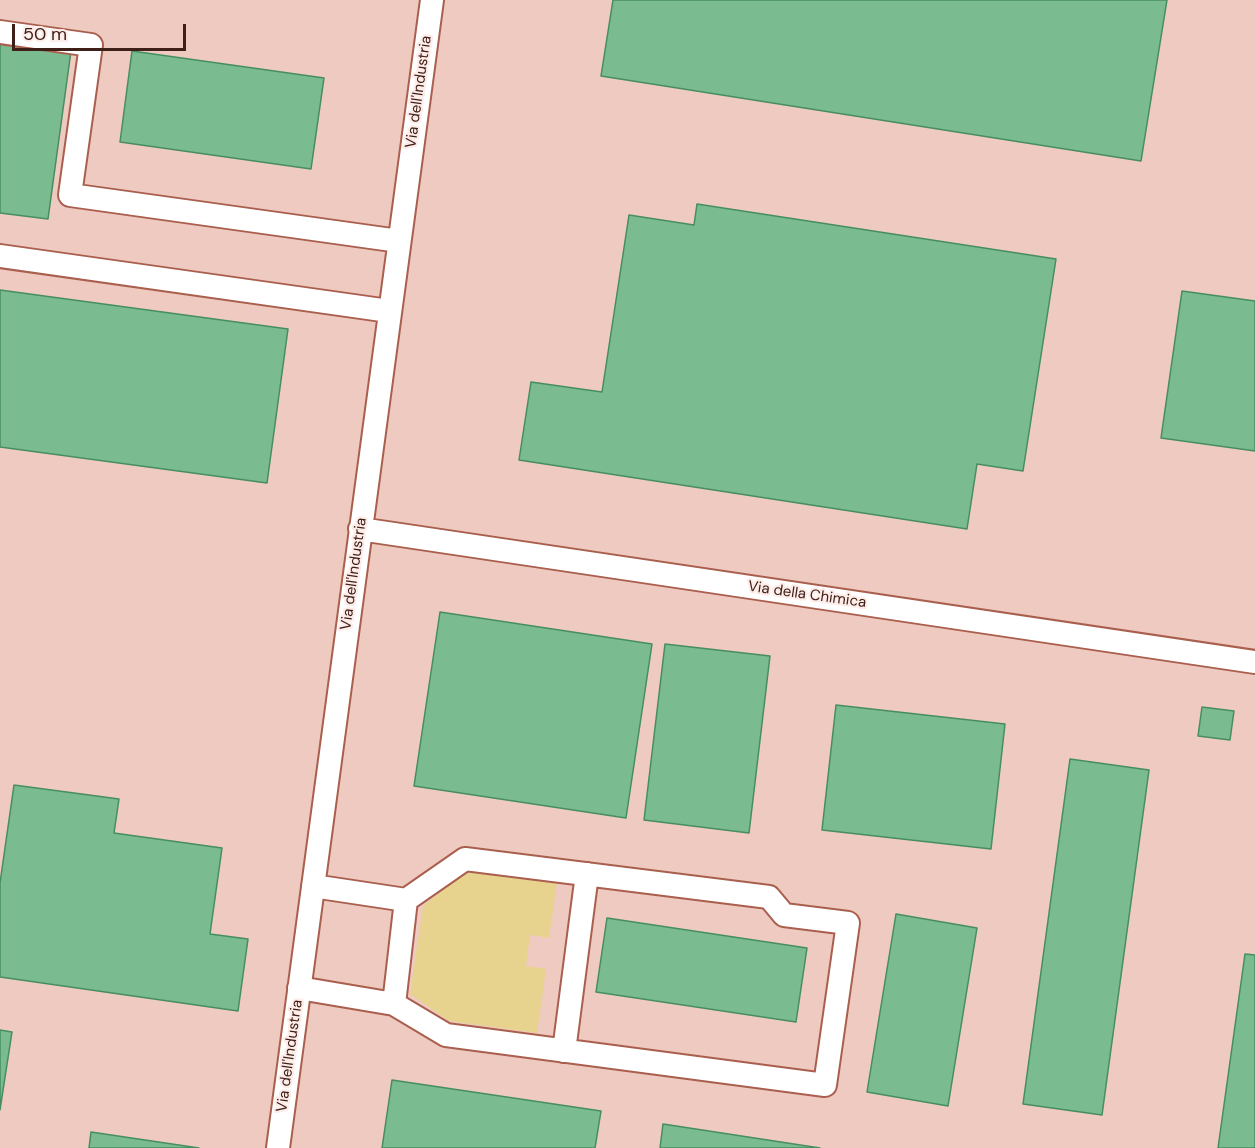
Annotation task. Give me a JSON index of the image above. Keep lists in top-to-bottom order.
{
  "streets": {
    "street": ["Via dell'Industria", "Via della Chimica"]
  },
  "crossings": [
    ["Via dell'Industria", "Via della Chimica"]
  ],
  "scale_bar": "50 m"
}
